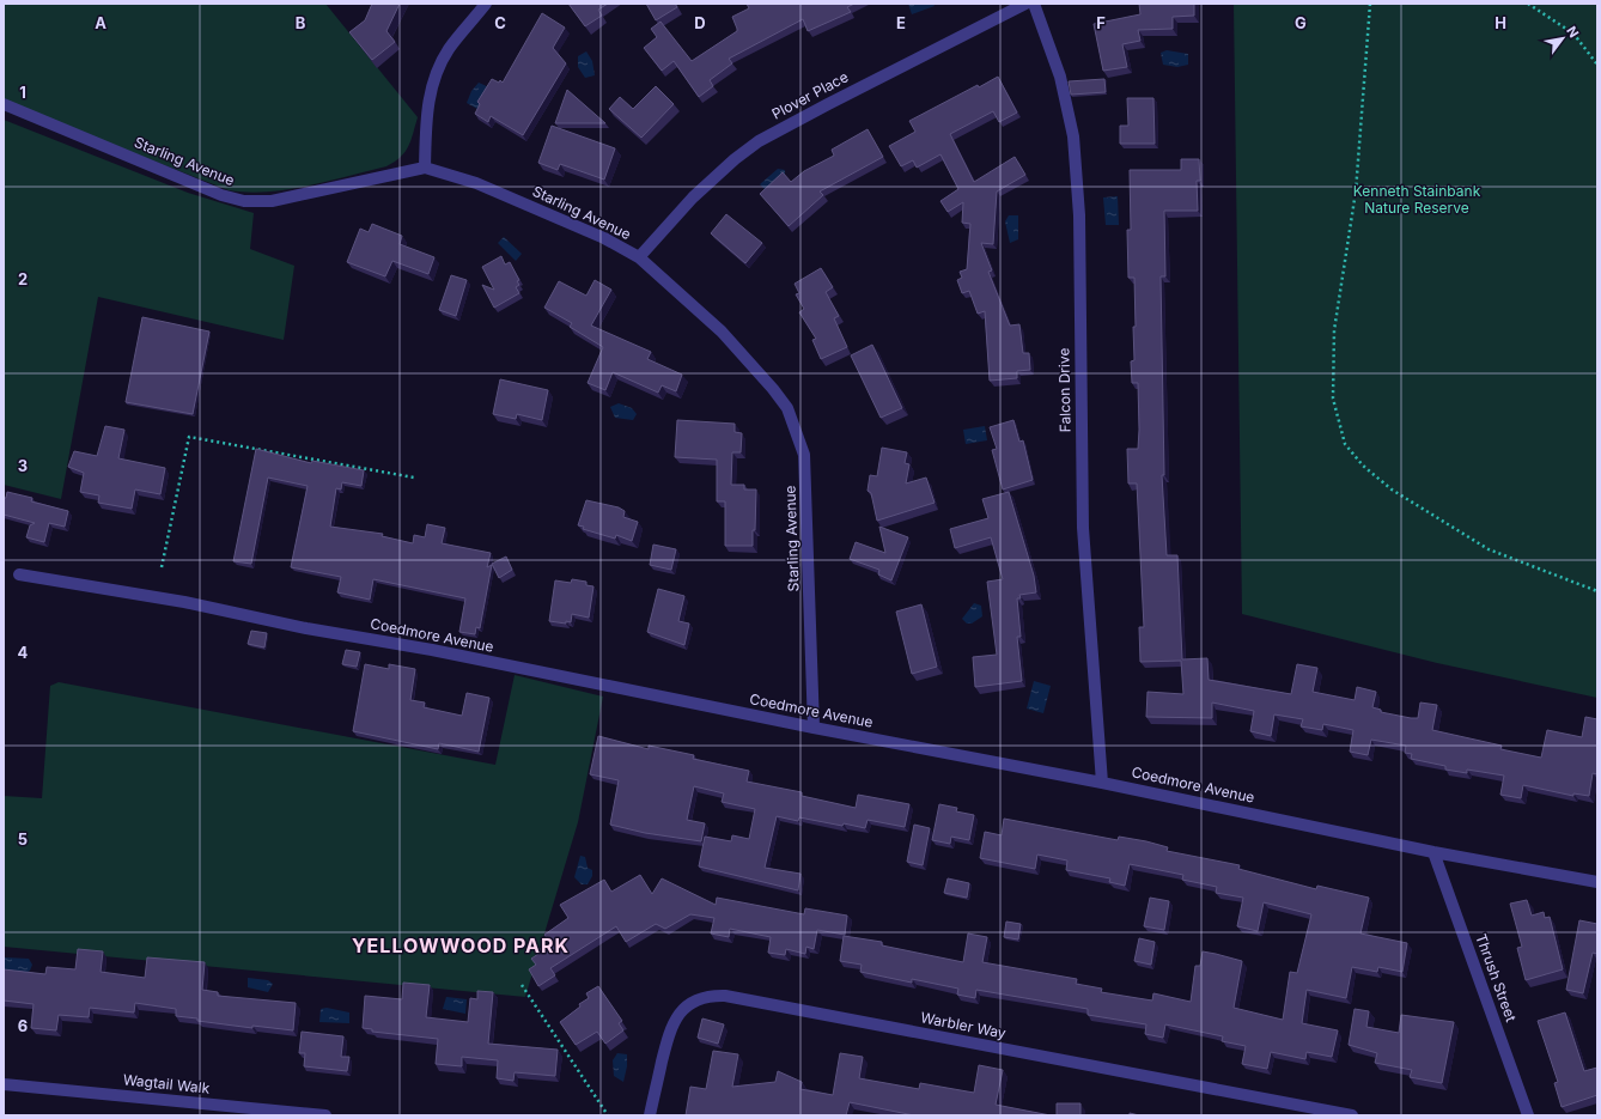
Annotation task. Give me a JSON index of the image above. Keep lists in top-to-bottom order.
{
  "streets": {
    "street": [
      "Plover Place",
      "Starling Avenue",
      "Falcon Drive",
      "Coedmore Avenue",
      "Thrush Street",
      "Warbler Way",
      "Wagtail Walk"
    ]
  },
  "crossings": [
    ["Plover Place", "Starling Avenue"],
    ["Starling Avenue", "Coedmore Avenue"],
    ["Falcon Drive", "Coedmore Avenue"],
    ["Coedmore Avenue", "Thrush Street"]
  ],
  "districts": ["YELLOWWOOD PARK"],
  "parks": ["Kenneth Stainbank Nature Reserve"],
  "north": "top right",
  "grid": {
    "columns": [
      "A",
      "B",
      "C",
      "D",
      "E",
      "F",
      "G",
      "H"
    ],
    "rows": [
      "1",
      "2",
      "3",
      "4",
      "5",
      "6"
    ]
  }
}
